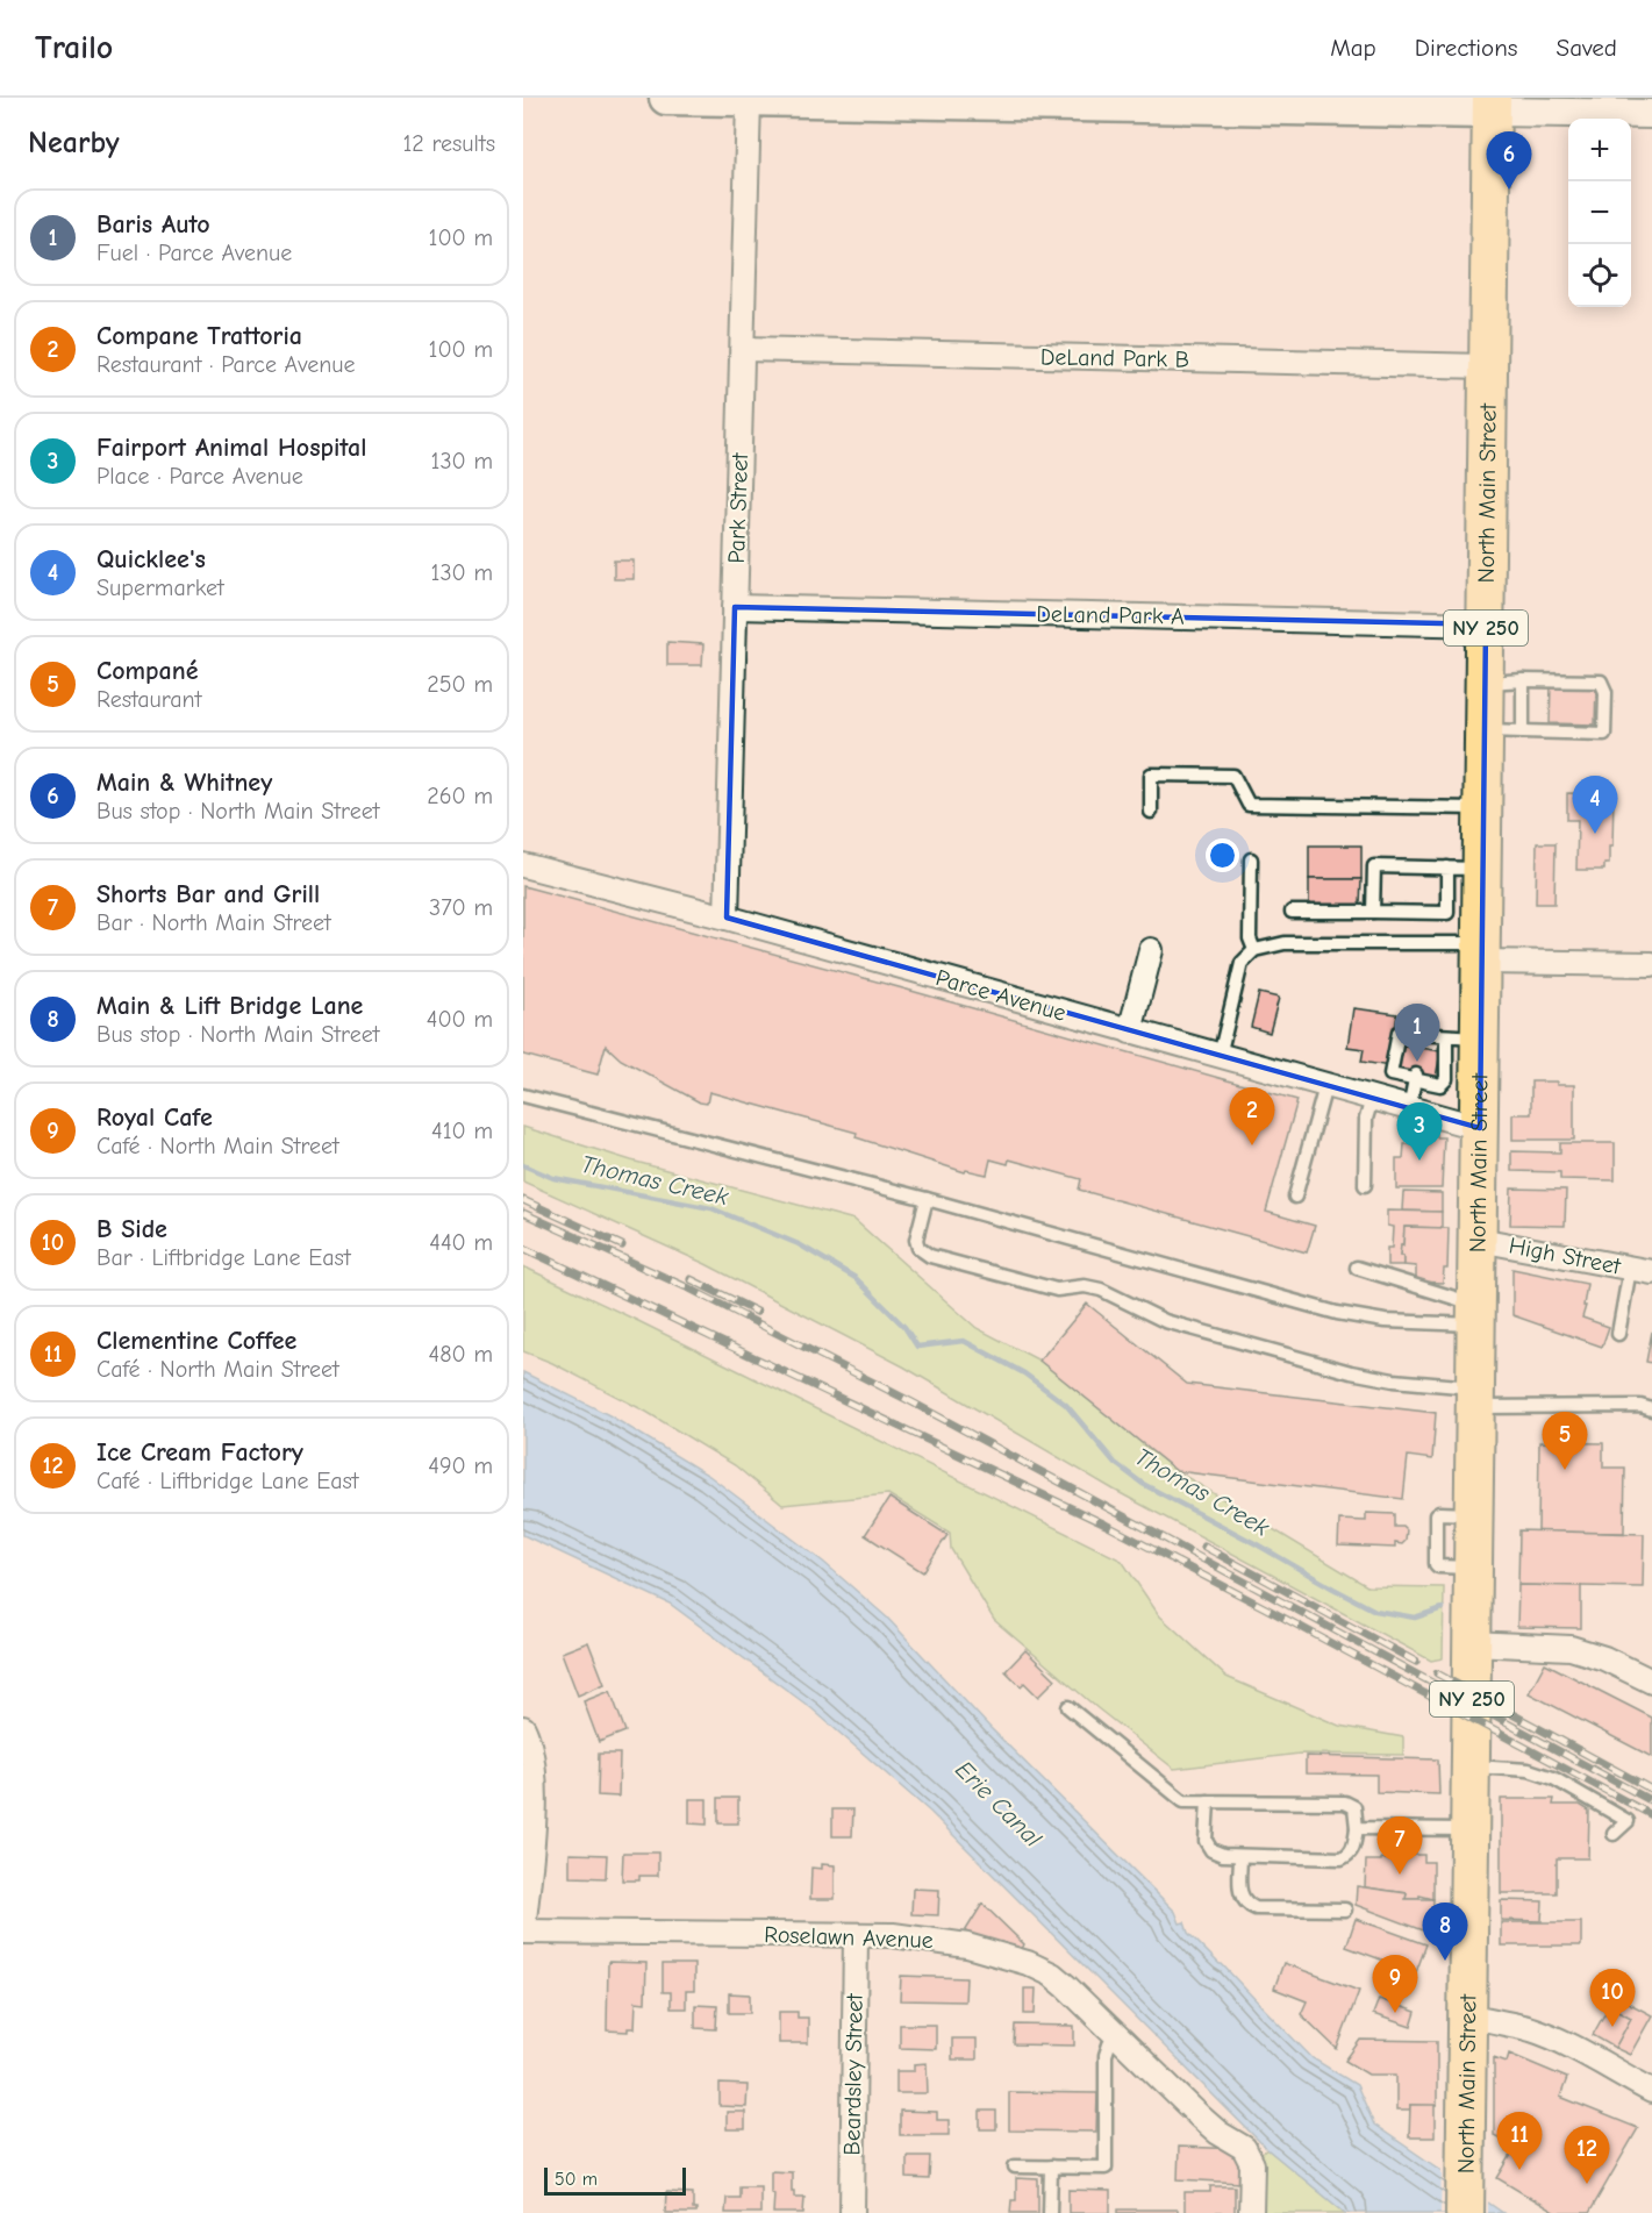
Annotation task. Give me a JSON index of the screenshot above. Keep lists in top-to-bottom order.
{
  "streets": {
    "main road": ["North Main Street", "NY 250"],
    "street": [
      "DeLand Park B",
      "Park Street",
      "DeLand Park A",
      "Parce Avenue",
      "High Street",
      "Roselawn Avenue",
      "Beardsley Street"
    ]
  },
  "crossings": [
    ["DeLand Park B", "North Main Street"],
    ["DeLand Park B", "Park Street"],
    ["North Main Street", "DeLand Park A"],
    ["North Main Street", "Parce Avenue"],
    ["North Main Street", "High Street"],
    ["Park Street", "DeLand Park A"],
    ["Park Street", "Parce Avenue"],
    ["Roselawn Avenue", "Beardsley Street"]
  ],
  "water": ["Thomas Creek", "Erie Canal"],
  "scale_bar": "50 m",
  "page": {
    "header": "Trailo",
    "nav": ["Map", "Directions", "Saved"],
    "heading": ["Nearby", "12 results"],
    "map_buttons": ["+", "−"],
    "pins": [
      "6",
      "4",
      "1",
      "2",
      "3",
      "5",
      "7",
      "8",
      "9",
      "10",
      "11",
      "12"
    ],
    "list": [
      {
        "mark": "1",
        "name": "Baris Auto",
        "note": "Fuel · Parce Avenue",
        "value": "100 m"
      },
      {
        "mark": "2",
        "name": "Compane Trattoria",
        "note": "Restaurant · Parce Avenue",
        "value": "100 m"
      },
      {
        "mark": "3",
        "name": "Fairport Animal Hospital",
        "note": "Place · Parce Avenue",
        "value": "130 m"
      },
      {
        "mark": "4",
        "name": "Quicklee's",
        "note": "Supermarket",
        "value": "130 m"
      },
      {
        "mark": "5",
        "name": "Compané",
        "note": "Restaurant",
        "value": "250 m"
      },
      {
        "mark": "6",
        "name": "Main & Whitney",
        "note": "Bus stop · North Main Street",
        "value": "260 m"
      },
      {
        "mark": "7",
        "name": "Shorts Bar and Grill",
        "note": "Bar · North Main Street",
        "value": "370 m"
      },
      {
        "mark": "8",
        "name": "Main & Lift Bridge Lane",
        "note": "Bus stop · North Main Street",
        "value": "400 m"
      },
      {
        "mark": "9",
        "name": "Royal Cafe",
        "note": "Café · North Main Street",
        "value": "410 m"
      },
      {
        "mark": "10",
        "name": "B Side",
        "note": "Bar · Liftbridge Lane East",
        "value": "440 m"
      },
      {
        "mark": "11",
        "name": "Clementine Coffee",
        "note": "Café · North Main Street",
        "value": "480 m"
      },
      {
        "mark": "12",
        "name": "Ice Cream Factory",
        "note": "Café · Liftbridge Lane East",
        "value": "490 m"
      }
    ],
    "scale": "50 m"
  }
}
